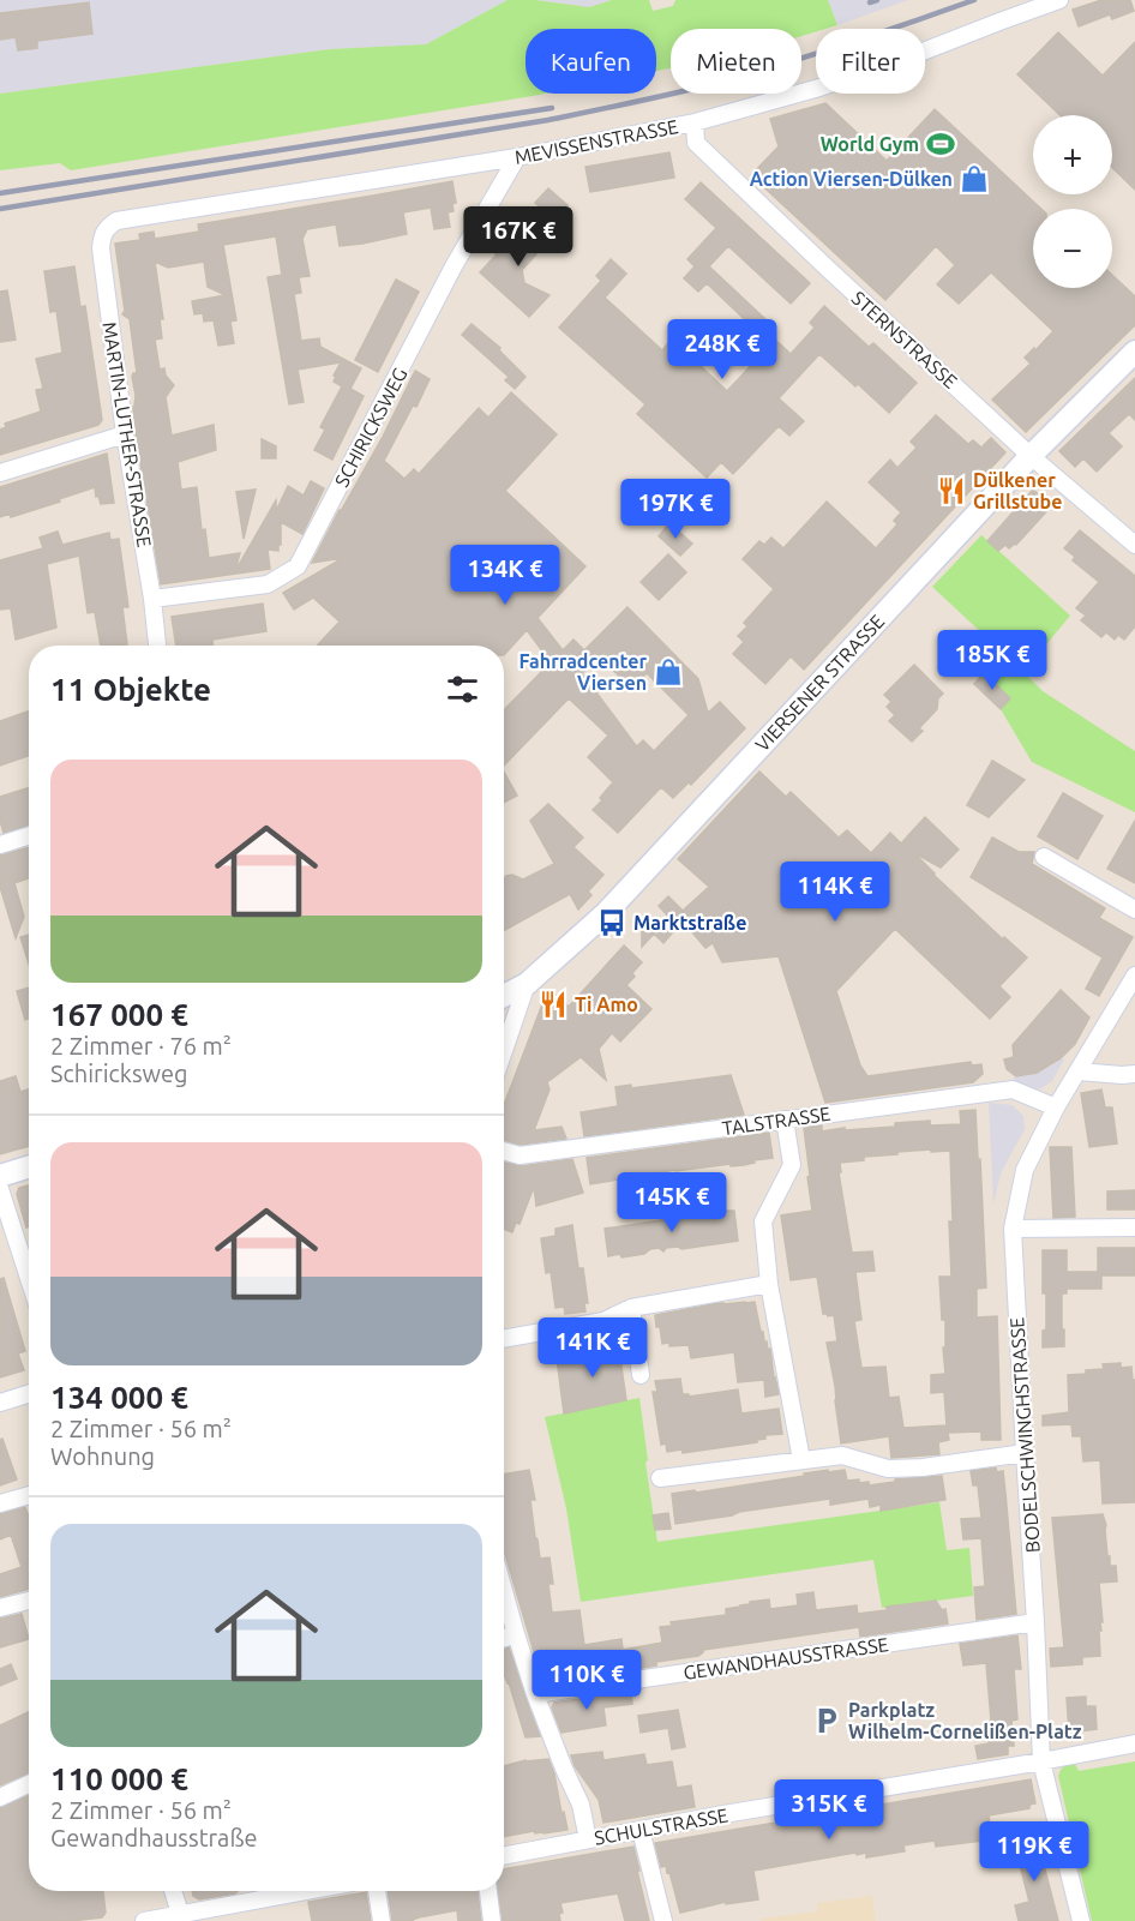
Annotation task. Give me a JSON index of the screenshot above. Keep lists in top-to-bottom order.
{
  "streets": {
    "main road": ["VIERSENER STRASSE"],
    "street": [
      "MEVISSENSTRASSE",
      "STERNSTRASSE",
      "SCHIRICKSWEG",
      "MARTIN-LUTHER-STRASSE",
      "TALSTRASSE",
      "BODELSCHWINGHSTRASSE",
      "GEWANDHAUSSTRASSE",
      "SCHULSTRASSE"
    ]
  },
  "crossings": [
    ["MEVISSENSTRASSE", "STERNSTRASSE"],
    ["MEVISSENSTRASSE", "SCHIRICKSWEG"],
    ["MEVISSENSTRASSE", "MARTIN-LUTHER-STRASSE"],
    ["STERNSTRASSE", "VIERSENER STRASSE"],
    ["SCHIRICKSWEG", "MARTIN-LUTHER-STRASSE"],
    ["TALSTRASSE", "BODELSCHWINGHSTRASSE"],
    ["BODELSCHWINGHSTRASSE", "GEWANDHAUSSTRASSE"],
    ["BODELSCHWINGHSTRASSE", "SCHULSTRASSE"]
  ],
  "places": {
    "sports": ["World Gym"],
    "shop": ["Action Viersen-Dülken", "Fahrradcenter Viersen"],
    "restaurant": ["Dülkener Grillstube", "Ti Amo"],
    "bus stop": ["Marktstraße"],
    "parking": ["Parkplatz Wilhelm-Cornelißen-Platz"]
  },
  "page": {
    "chip": ["Kaufen", "Mieten", "Filter"],
    "map_buttons": ["+", "−"],
    "price": [
      "167K €",
      "248K €",
      "197K €",
      "134K €",
      "185K €",
      "114K €",
      "145K €",
      "141K €",
      "110K €",
      "315K €",
      "119K €"
    ],
    "heading": "11 Objekte",
    "list": [
      {
        "name": "167 000 €",
        "note": "2 Zimmer · 76 m² · Schiricksweg"
      },
      {
        "name": "134 000 €",
        "note": "2 Zimmer · 56 m² · Wohnung"
      },
      {
        "name": "110 000 €",
        "note": "2 Zimmer · 56 m² · Gewandhausstraße"
      }
    ]
  }
}
